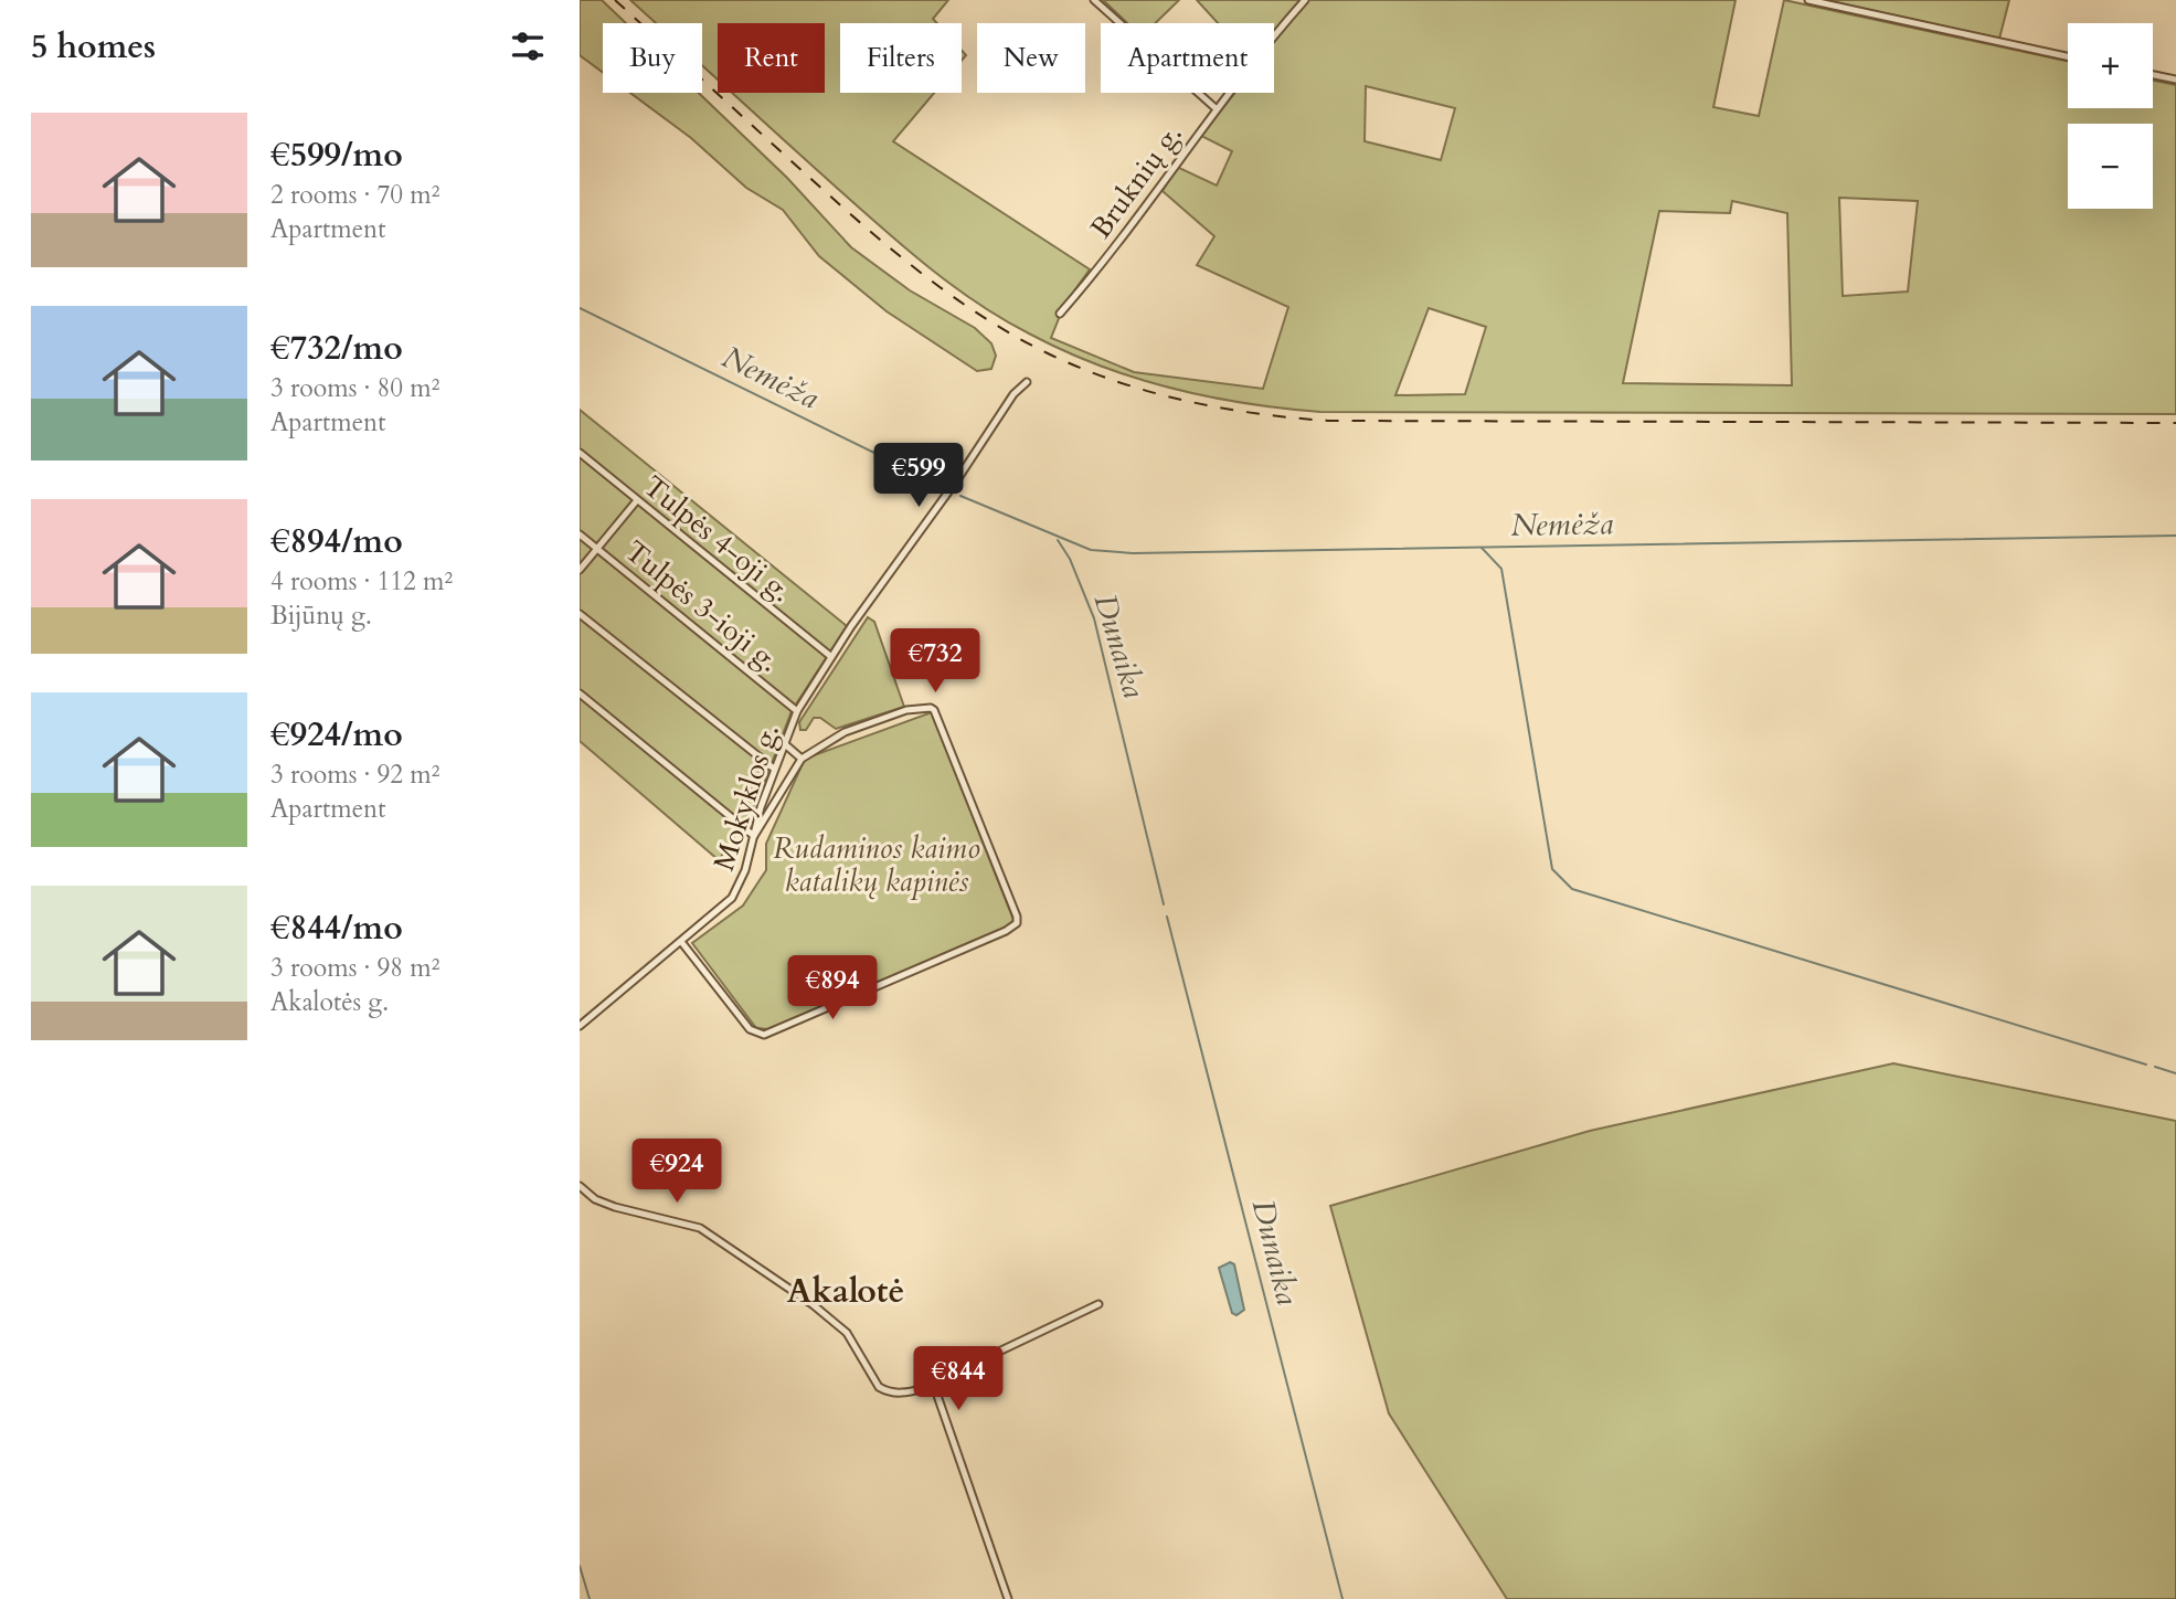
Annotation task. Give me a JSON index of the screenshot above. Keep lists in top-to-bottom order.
{
  "streets": {
    "street": [
      "Bruknių g.",
      "Tulpės 4-oji g.",
      "Tulpės 3-ioji g.",
      "Mokyklos g."
    ]
  },
  "crossings": [
    ["Tulpės 4-oji g.", "Mokyklos g."],
    ["Tulpės 3-ioji g.", "Mokyklos g."]
  ],
  "districts": ["Akalotė"],
  "water": ["Nemėža", "Dunaika"],
  "parks": ["Rudaminos kaimo katalikų kapinės"],
  "page": {
    "heading": "5 homes",
    "map_buttons": ["+", "−"],
    "chip": [
      "Buy",
      "Rent",
      "Filters",
      "New",
      "Apartment"
    ],
    "list": [
      {
        "name": "€599/mo",
        "note": "2 rooms · 70 m² · Apartment"
      },
      {
        "name": "€732/mo",
        "note": "3 rooms · 80 m² · Apartment"
      },
      {
        "name": "€894/mo",
        "note": "4 rooms · 112 m² · Bijūnų g."
      },
      {
        "name": "€924/mo",
        "note": "3 rooms · 92 m² · Apartment"
      },
      {
        "name": "€844/mo",
        "note": "3 rooms · 98 m² · Akalotės g."
      }
    ],
    "price": [
      "€599",
      "€732",
      "€894",
      "€924",
      "€844"
    ]
  }
}
